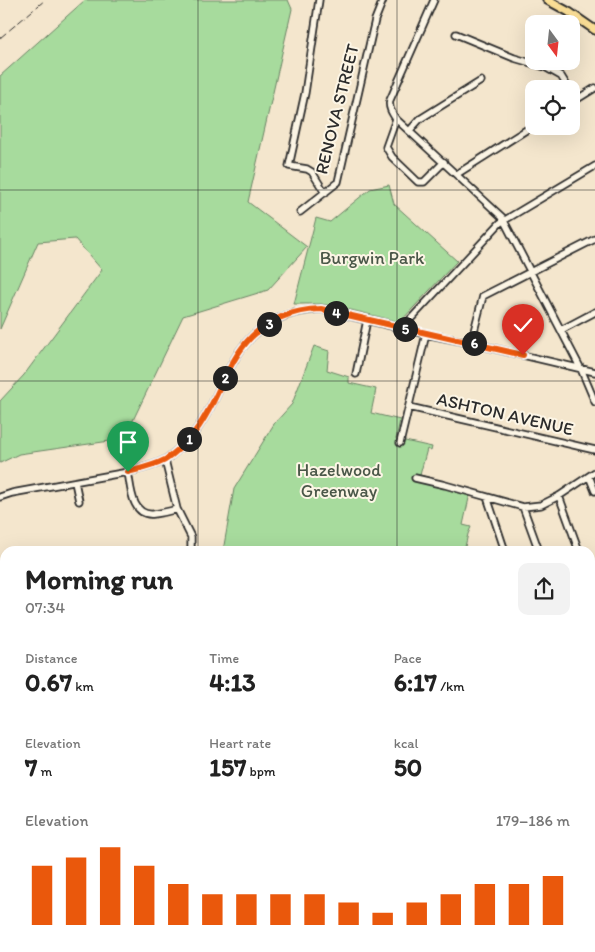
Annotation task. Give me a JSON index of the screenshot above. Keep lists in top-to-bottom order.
{
  "streets": {
    "street": ["RENOVA STREET", "ASHTON AVENUE"]
  },
  "parks": ["Burgwin Park", "Hazelwood Greenway"],
  "north": "bottom",
  "page": {
    "pins": [
      "4",
      "3",
      "5",
      "6",
      "2",
      "1"
    ],
    "heading": ["Morning run", "07:34"],
    "stats": [
      ["Distance", "0.67 km"],
      ["Time", "4:13"],
      ["Pace", "6:17 /km"],
      ["Elevation", "7 m"],
      ["Heart rate", "157 bpm"],
      ["kcal", "50"]
    ],
    "chart": ["Elevation", "179–186 m"]
  }
}
